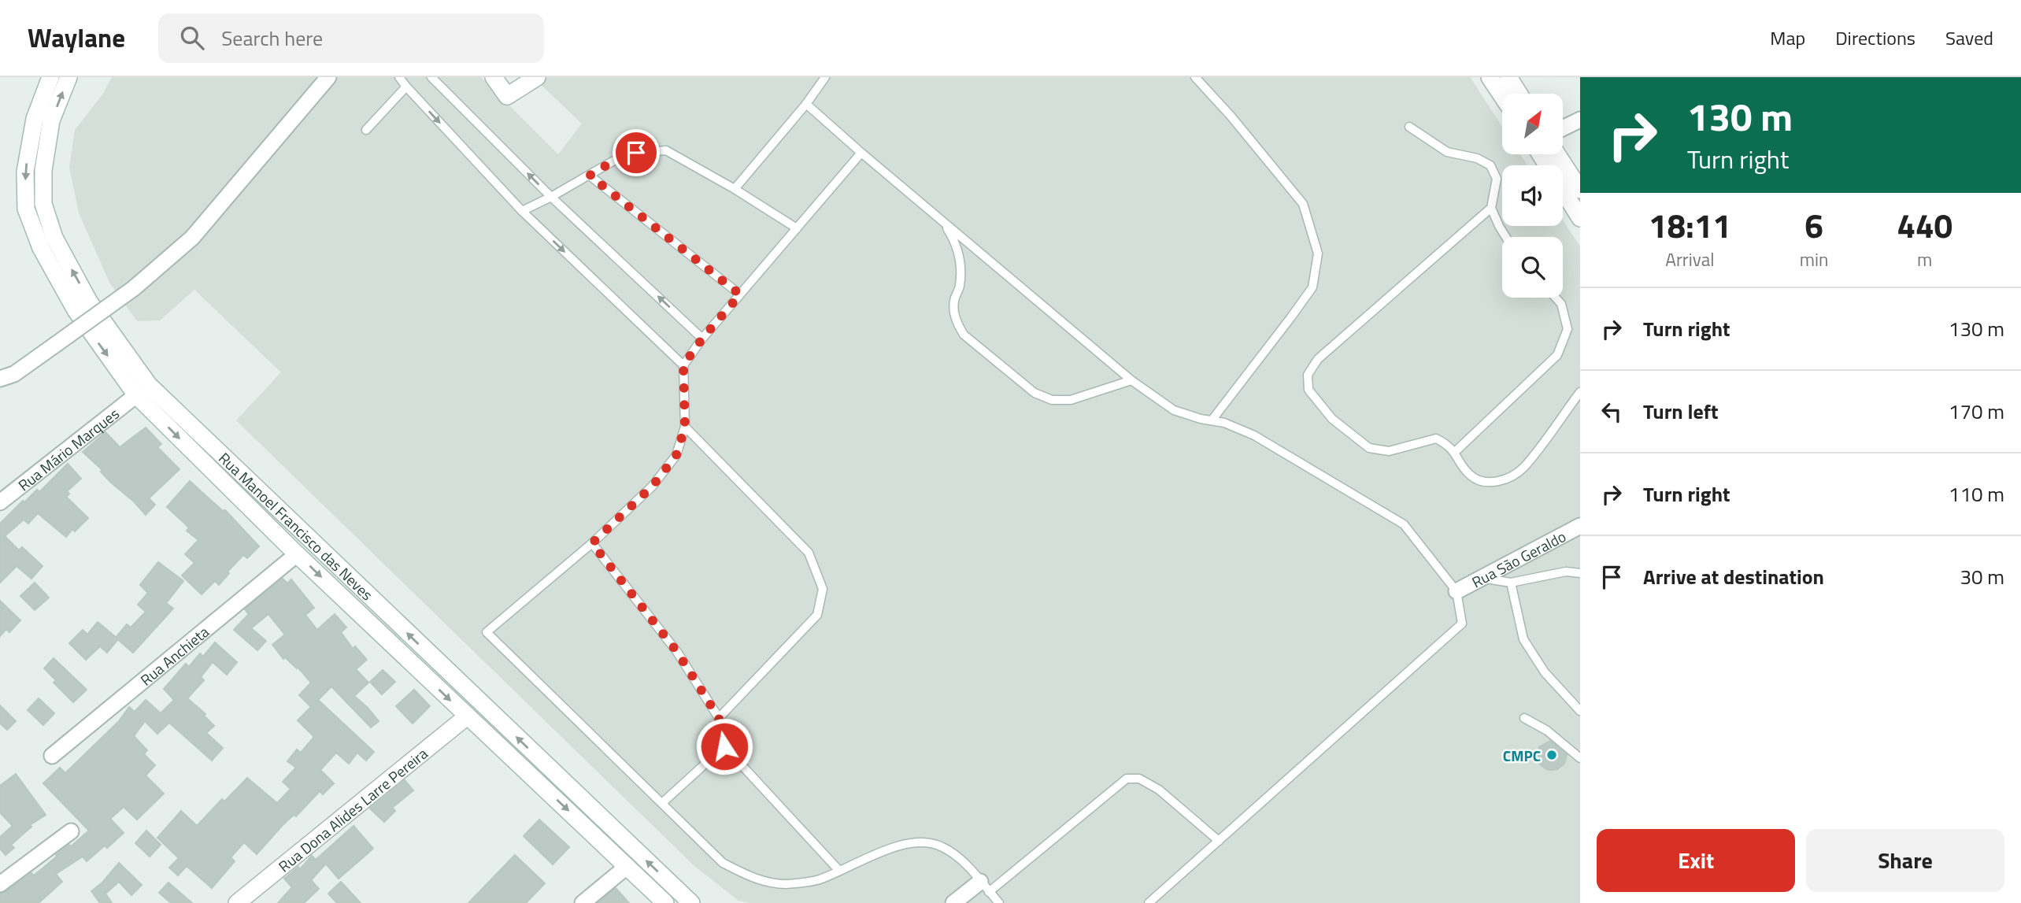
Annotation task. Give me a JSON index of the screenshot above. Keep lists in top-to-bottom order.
{
  "streets": {
    "main road": ["Rua Manoel Francisco das Neves", "Rua Dona Alides Larre Pereira"],
    "street": ["Rua Mário Marques", "Rua São Geraldo", "Rua Anchieta"]
  },
  "crossings": [
    ["Rua Mário Marques", "Rua Manoel Francisco das Neves"],
    ["Rua Manoel Francisco das Neves", "Rua Anchieta"],
    ["Rua Manoel Francisco das Neves", "Rua Dona Alides Larre Pereira"]
  ],
  "places": ["CMPC"],
  "north": "top right",
  "page": {
    "header": "Waylane",
    "search": "Search here",
    "nav": ["Map", "Directions", "Saved"],
    "turn": ["130 m", "Turn right"],
    "eta": [
      "18:11",
      "Arrival",
      "6",
      "min",
      "440",
      "m"
    ],
    "list": [
      {
        "name": "Turn right",
        "value": "130 m"
      },
      {
        "name": "Turn left",
        "value": "170 m"
      },
      {
        "name": "Turn right",
        "value": "110 m"
      },
      {
        "name": "Arrive at destination",
        "value": "30 m"
      }
    ],
    "buttons": ["Exit", "Share"]
  }
}
